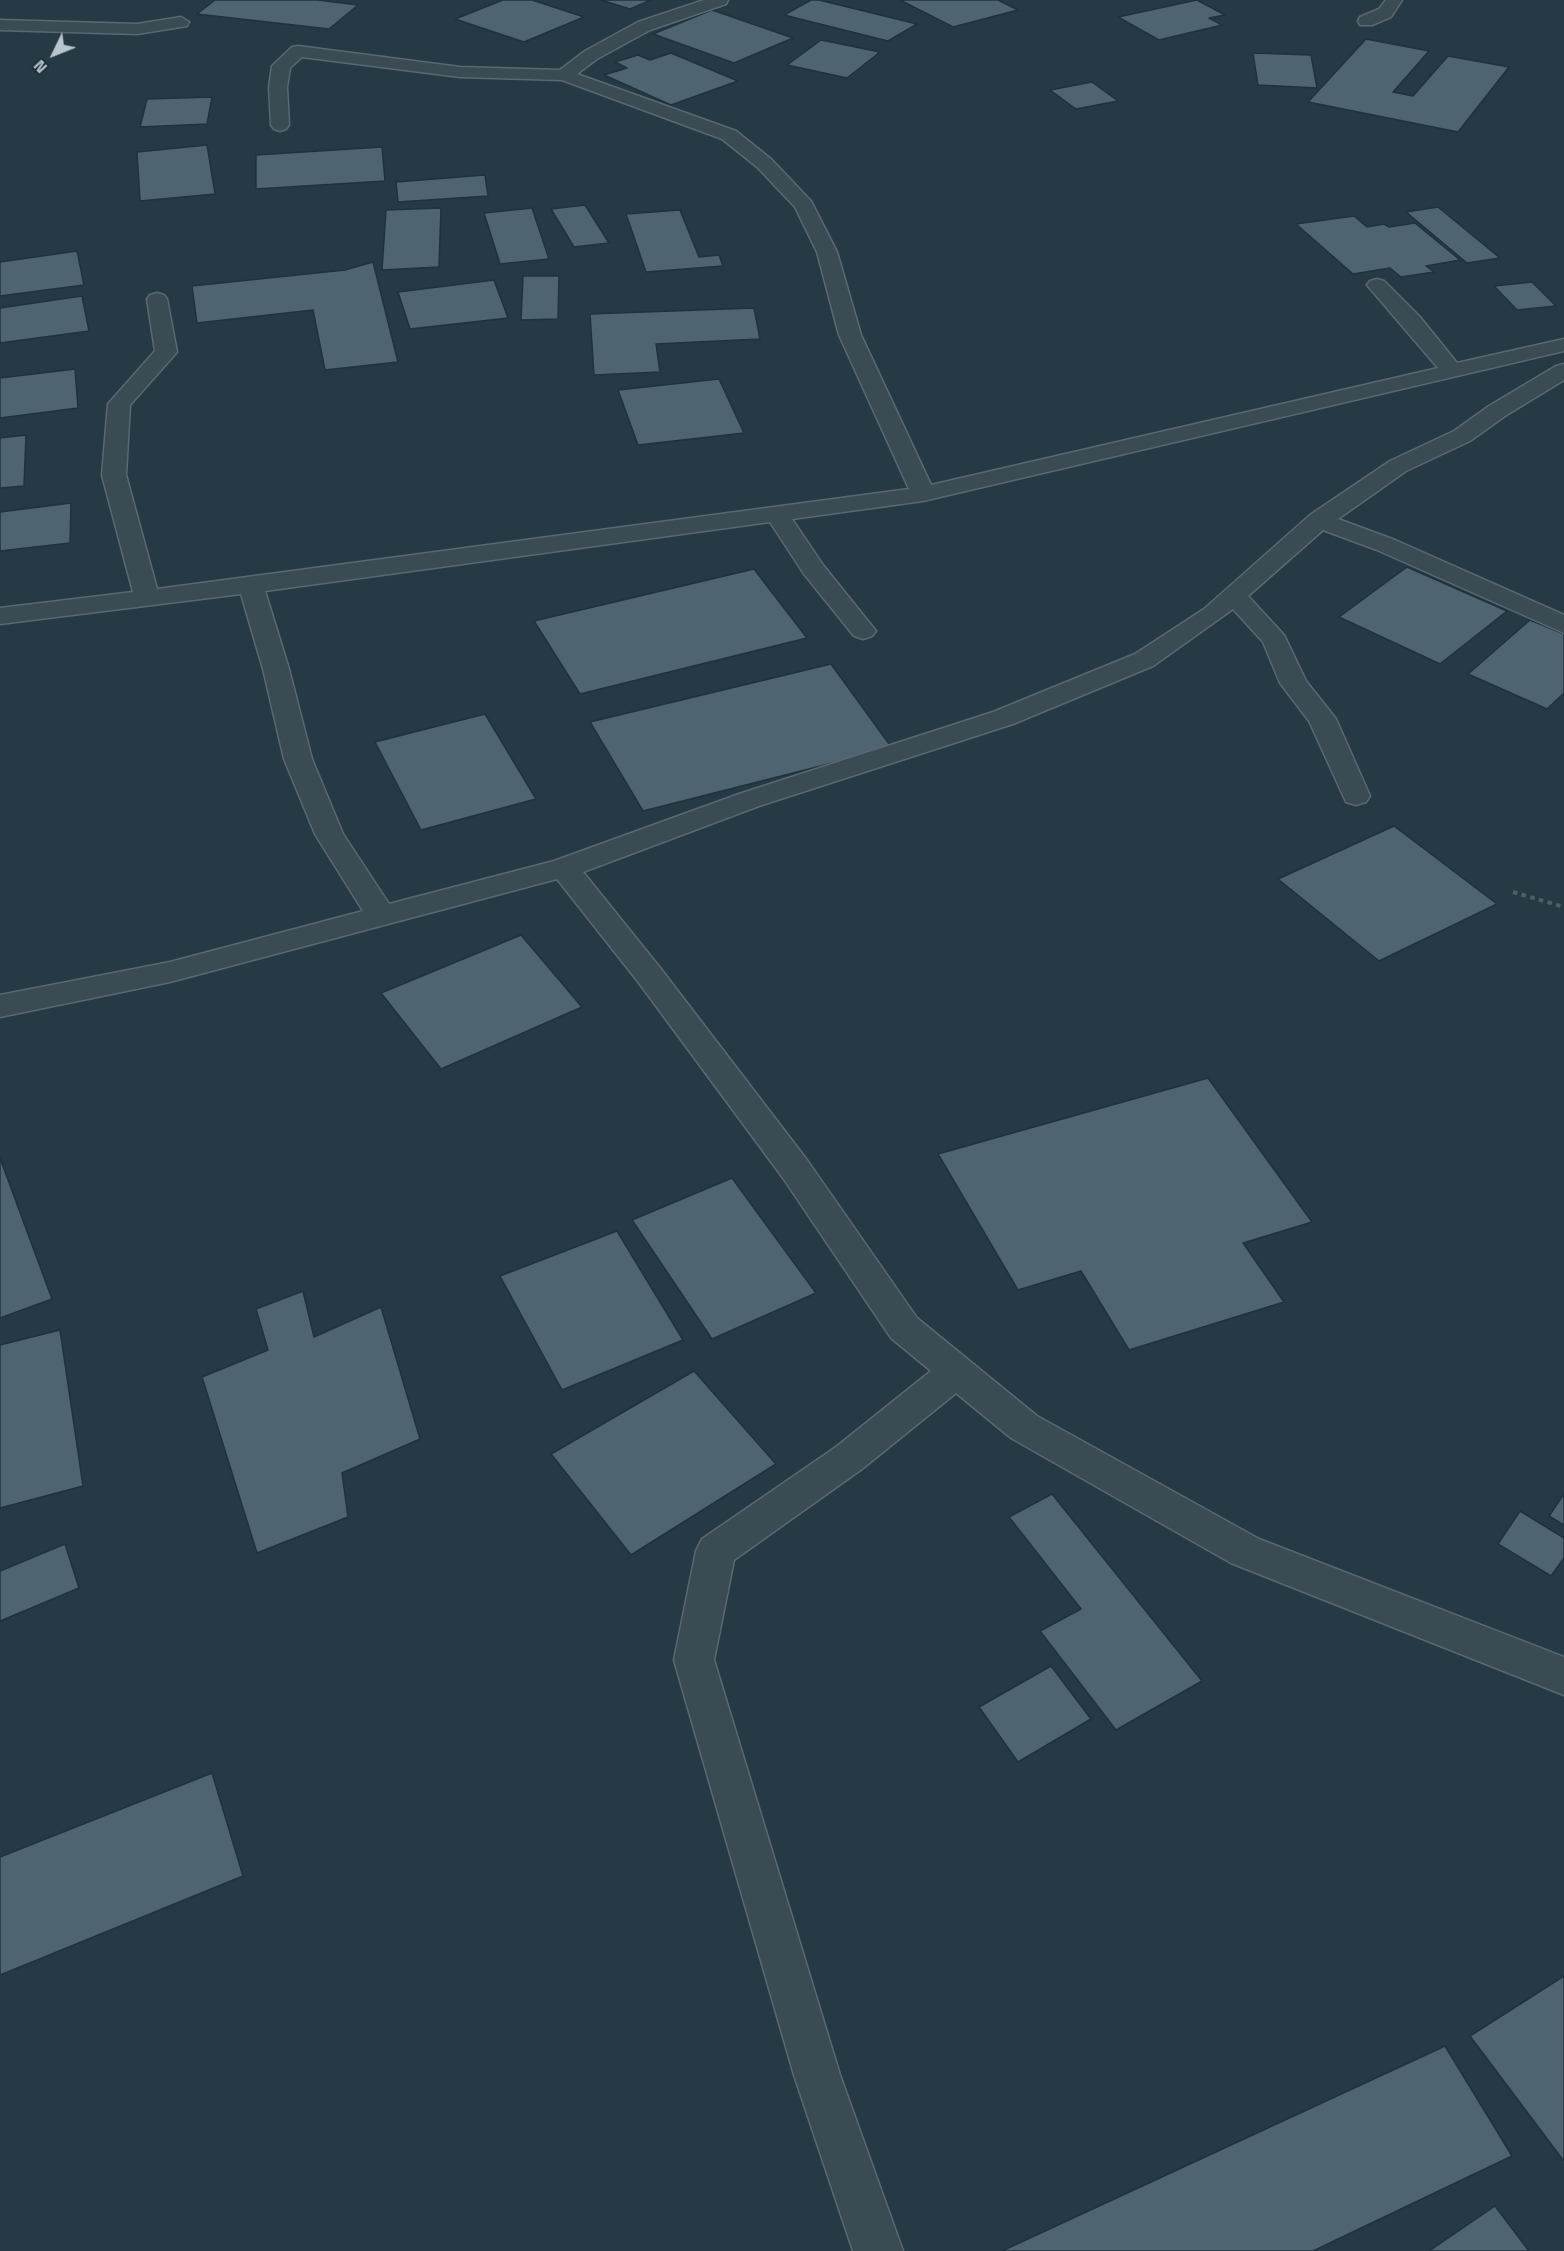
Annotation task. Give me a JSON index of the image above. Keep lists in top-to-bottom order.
{
  "north": "bottom left"
}
